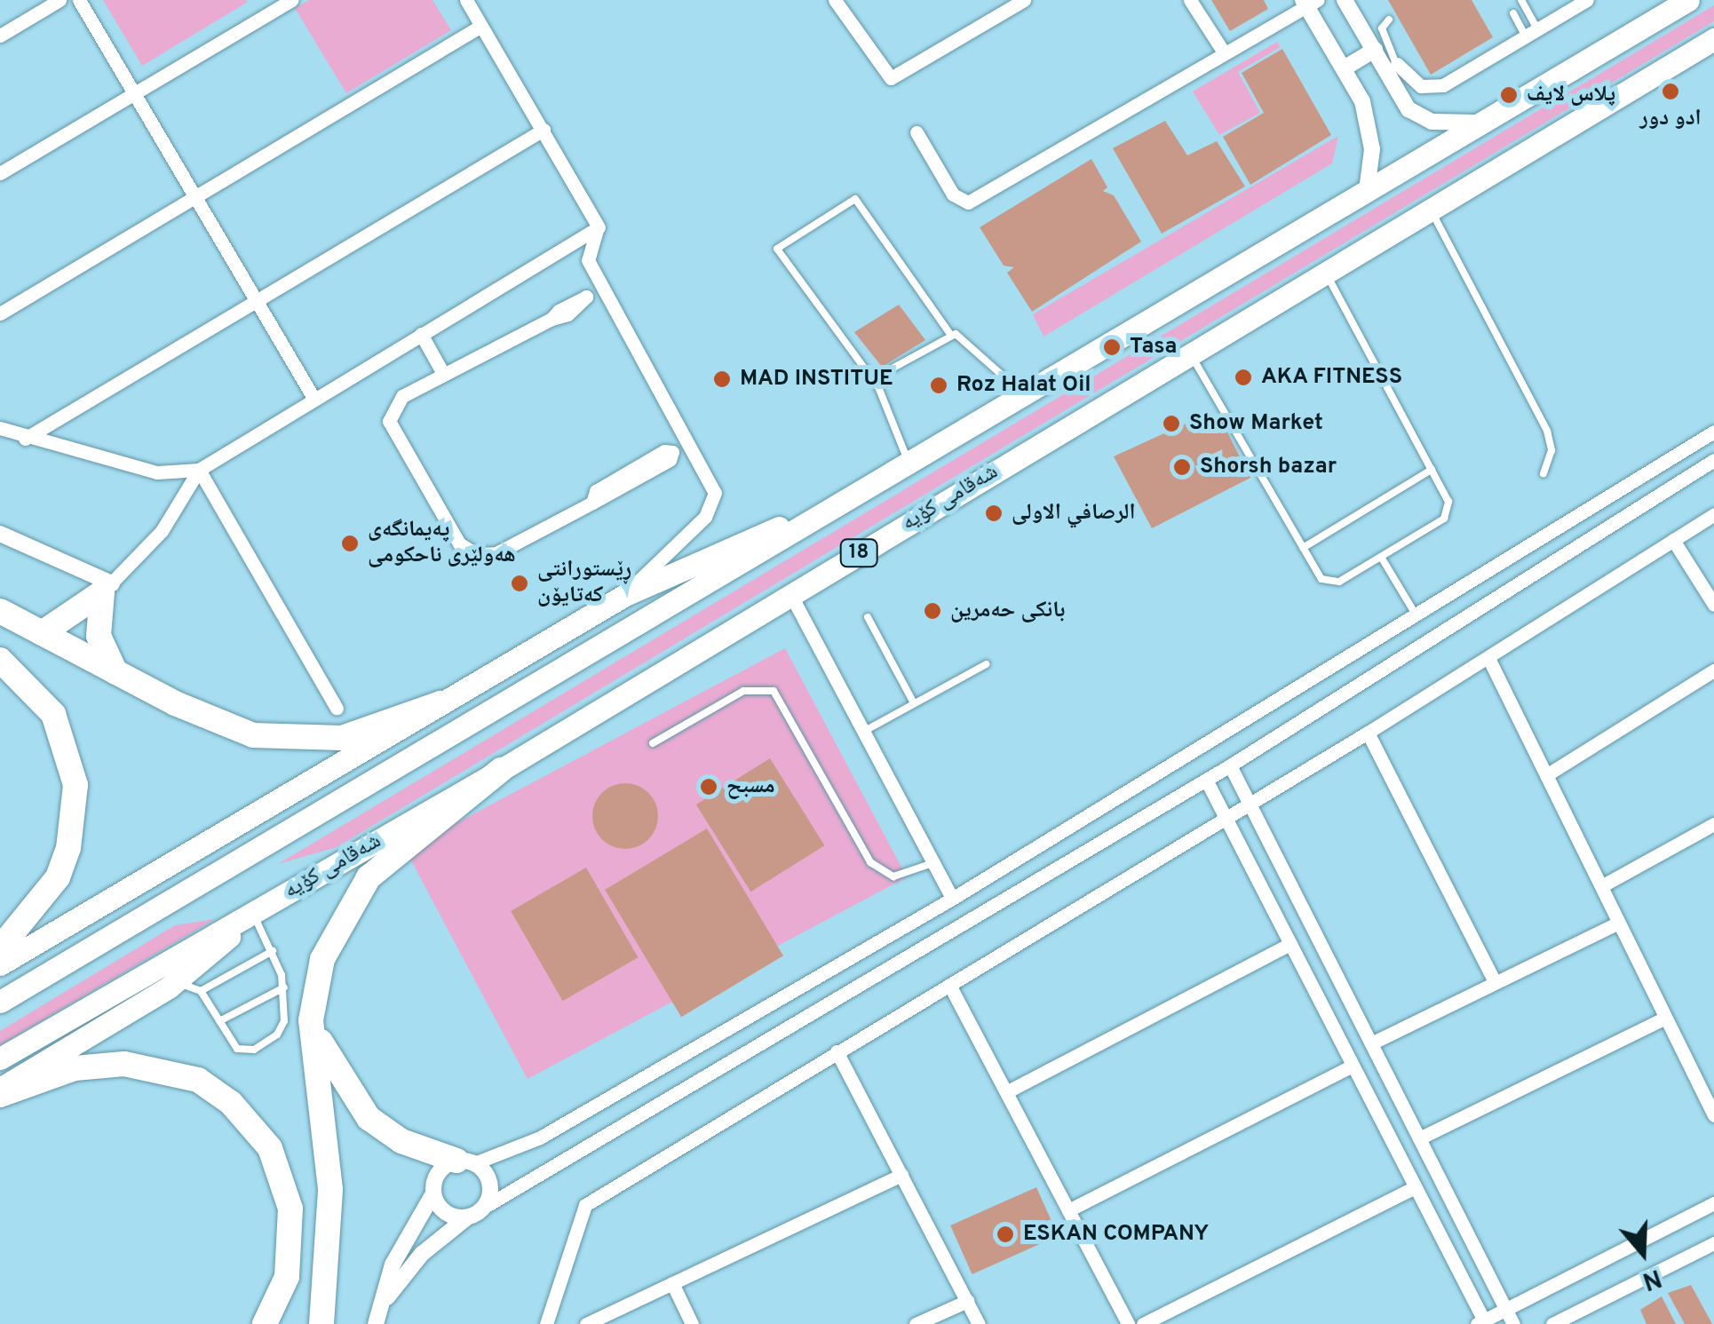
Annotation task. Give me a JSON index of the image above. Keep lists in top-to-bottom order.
{
  "streets": {
    "highway": ["شەقامی کۆیە", "18"]
  },
  "places": [
    "ادو دور",
    "پلاس لایف",
    "Tasa",
    "AKA FITNESS",
    "MAD INSTITUE",
    "Roz Halat Oil",
    "Show Market",
    "Shorsh bazar",
    "الرصافي الاولى",
    "پەیمانگەی هەولێری ناحکومی",
    "ڕێستورانتی کەتایۆن",
    "بانكی حه‌مرین",
    "مسبح",
    "ESKAN COMPANY"
  ],
  "north": "bottom"
}
